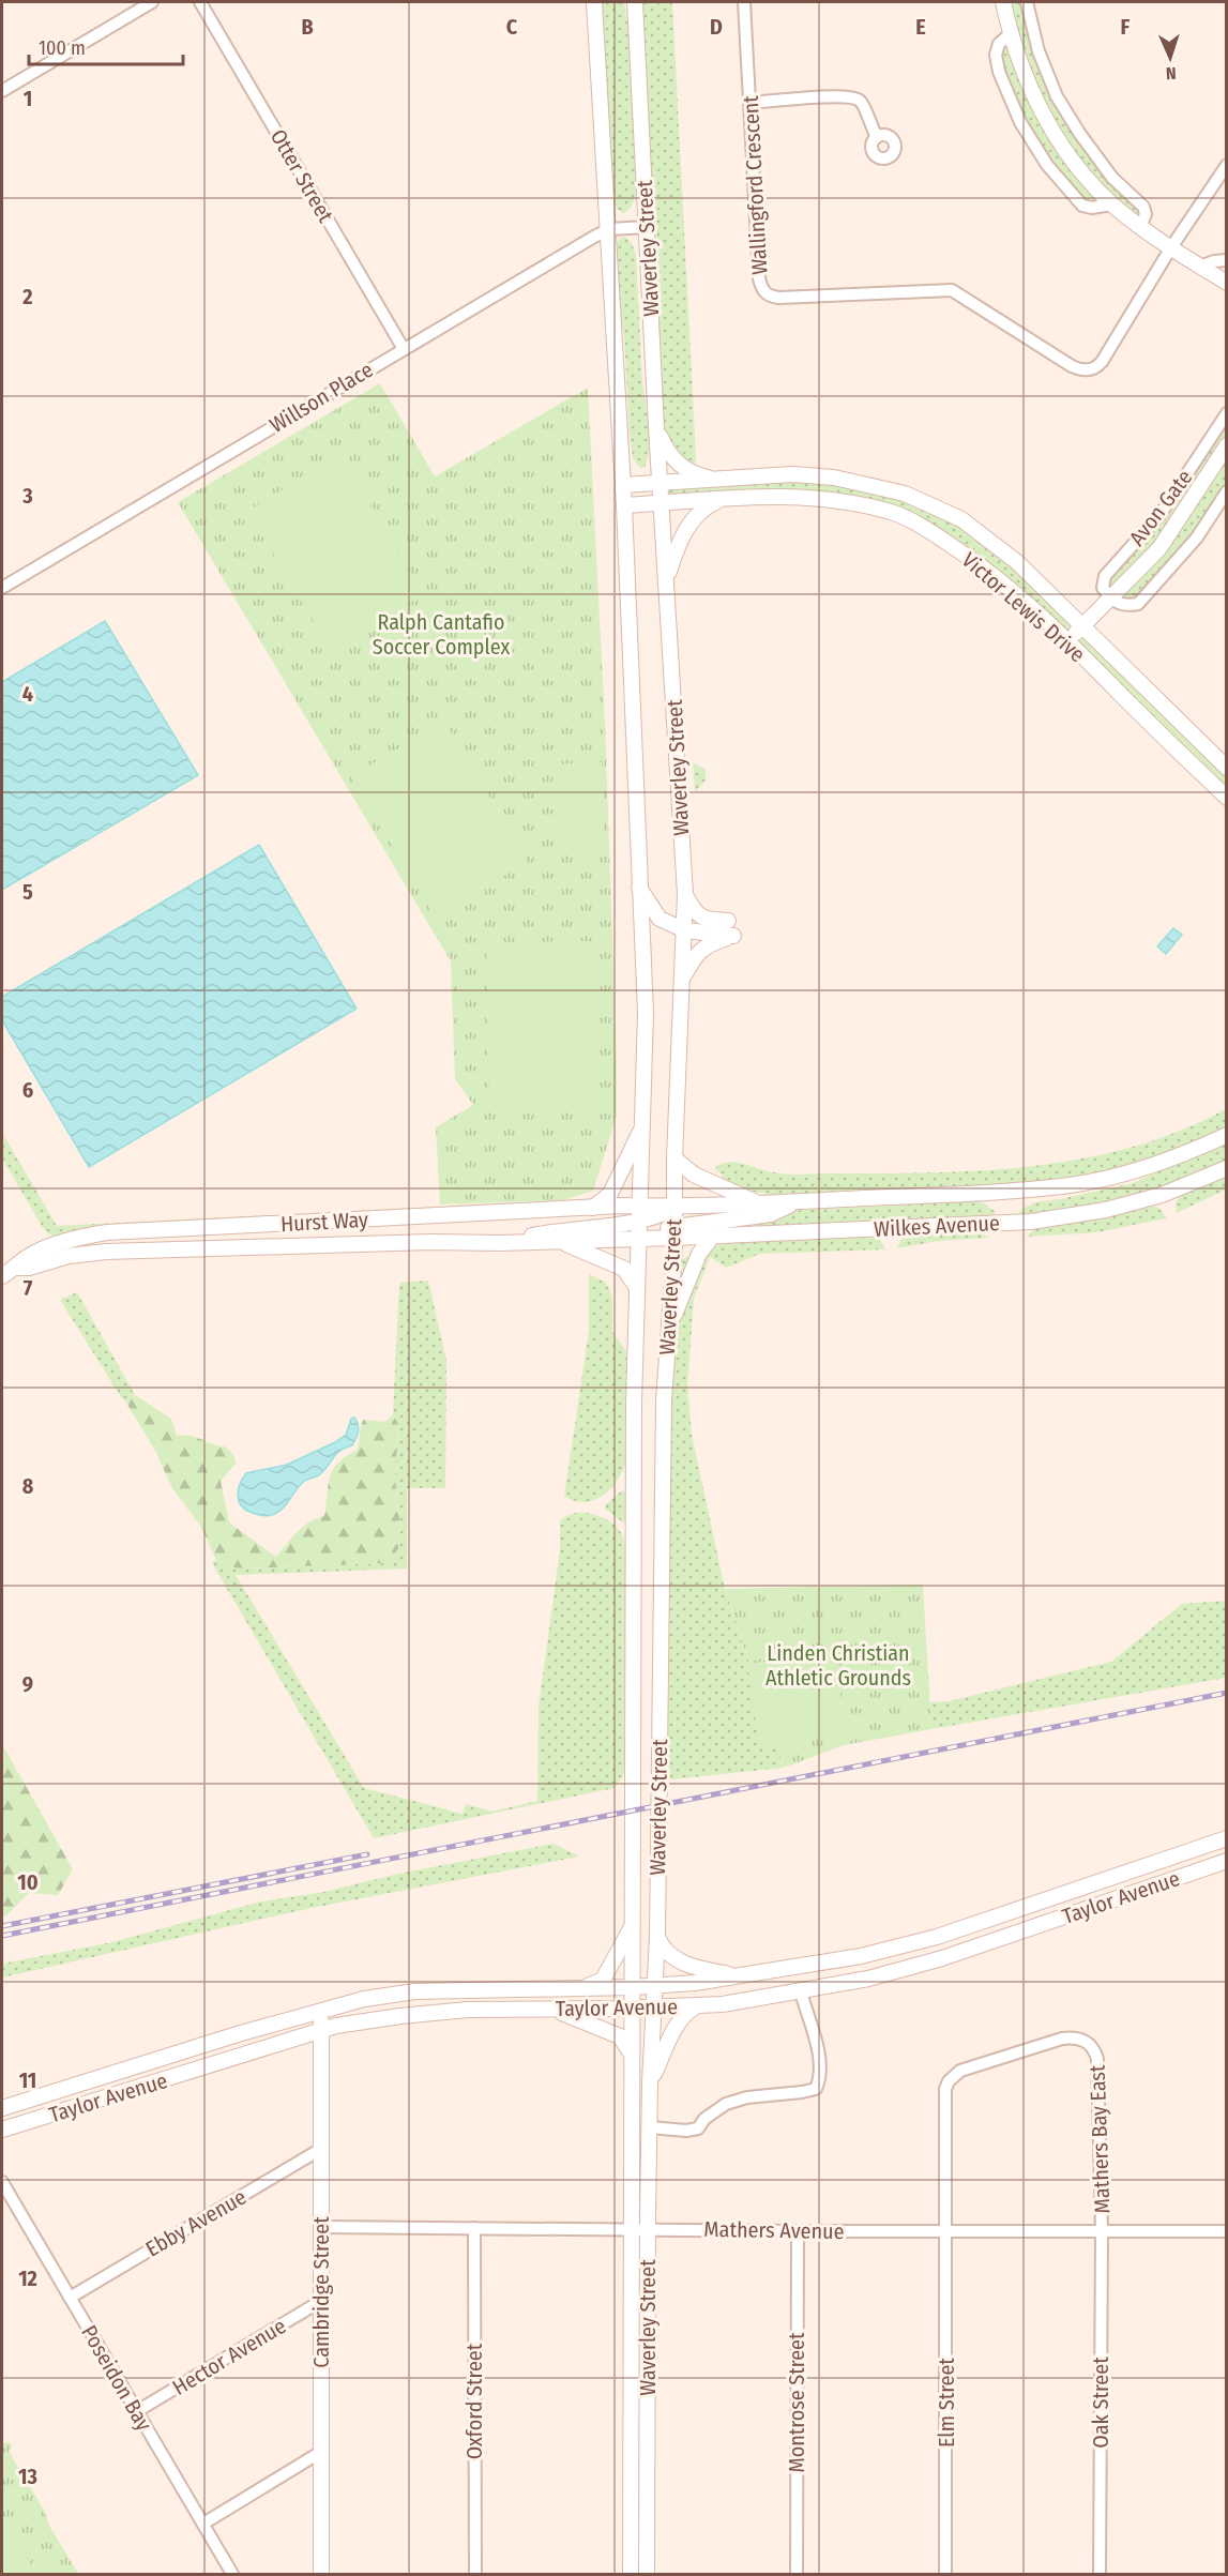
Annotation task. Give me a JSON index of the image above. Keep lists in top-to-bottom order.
{
  "streets": {
    "main road": [
      "Waverley Street",
      "Avon Gate",
      "Victor Lewis Drive",
      "Hurst Way",
      "Wilkes Avenue",
      "Taylor Avenue",
      "Cambridge Street"
    ],
    "street": [
      "Otter Street",
      "Wallingford Crescent",
      "Willson Place",
      "Mathers Bay East",
      "Ebby Avenue",
      "Mathers Avenue",
      "Hector Avenue",
      "Poseidon Bay",
      "Oxford Street",
      "Montrose Street",
      "Elm Street",
      "Oak Street"
    ]
  },
  "crossings": [
    ["Otter Street", "Willson Place"],
    ["Waverley Street", "Willson Place"],
    ["Waverley Street", "Victor Lewis Drive"],
    ["Waverley Street", "Hurst Way"],
    ["Waverley Street", "Wilkes Avenue"],
    ["Waverley Street", "Taylor Avenue"],
    ["Waverley Street", "Mathers Avenue"],
    ["Avon Gate", "Victor Lewis Drive"],
    ["Hurst Way", "Wilkes Avenue"],
    ["Taylor Avenue", "Cambridge Street"],
    ["Mathers Bay East", "Mathers Avenue"],
    ["Mathers Bay East", "Elm Street"],
    ["Mathers Bay East", "Oak Street"],
    ["Ebby Avenue", "Cambridge Street"],
    ["Ebby Avenue", "Poseidon Bay"],
    ["Mathers Avenue", "Cambridge Street"],
    ["Mathers Avenue", "Oxford Street"],
    ["Mathers Avenue", "Montrose Street"],
    ["Mathers Avenue", "Elm Street"],
    ["Mathers Avenue", "Oak Street"],
    ["Cambridge Street", "Hector Avenue"],
    ["Hector Avenue", "Poseidon Bay"]
  ],
  "parks": ["Ralph Cantafio Soccer Complex", "Linden Christian Athletic Grounds"],
  "scale_bar": "100 m",
  "north": "bottom",
  "grid": {
    "columns": [
      "B",
      "C",
      "D",
      "E",
      "F"
    ],
    "rows": [
      "1",
      "2",
      "3",
      "4",
      "5",
      "6",
      "7",
      "8",
      "9",
      "10",
      "11",
      "12",
      "13"
    ]
  }
}
